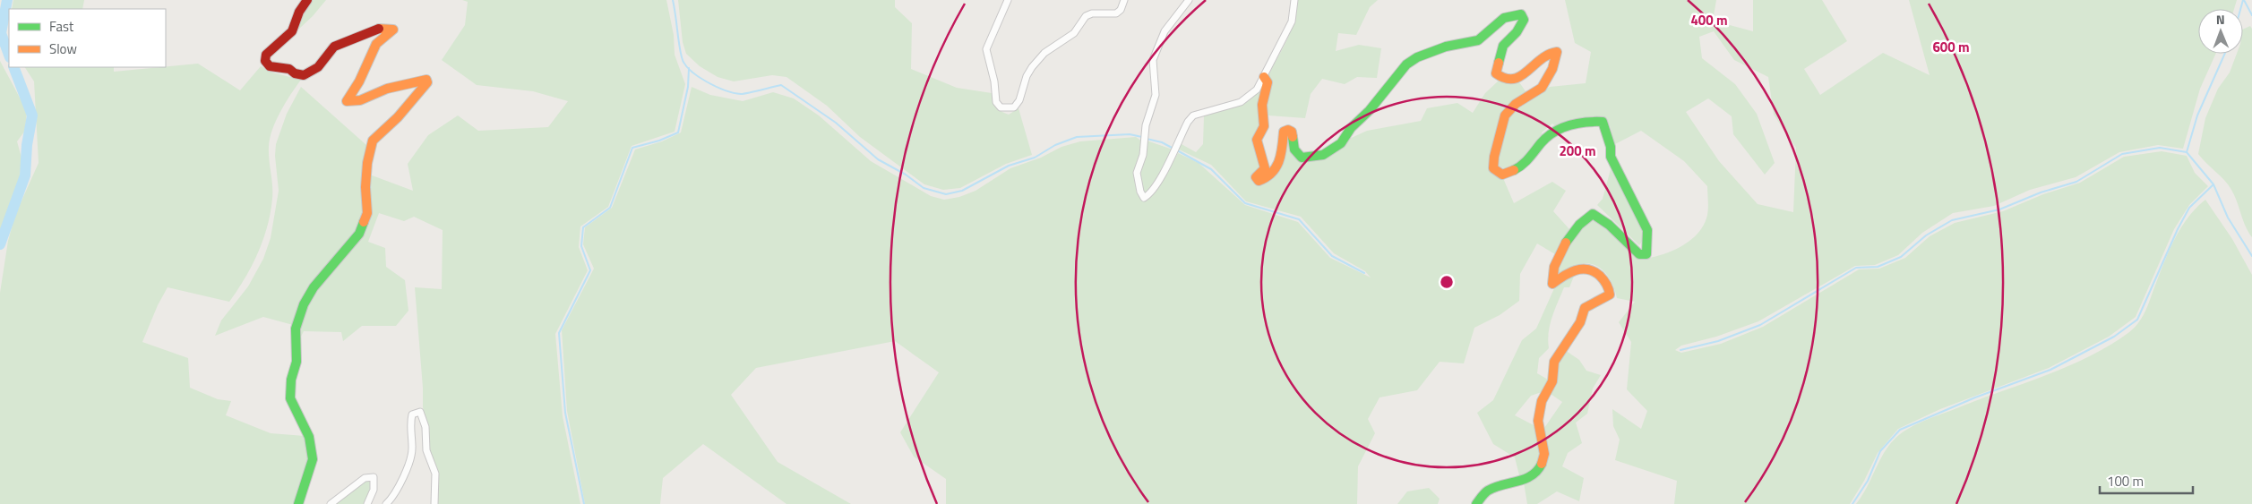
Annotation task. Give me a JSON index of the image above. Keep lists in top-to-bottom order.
{
  "legend": ["Fast", "Slow"],
  "scale_bar": "100 m",
  "north": "top",
  "rings": ["400 m", "600 m", "200 m"]
}
